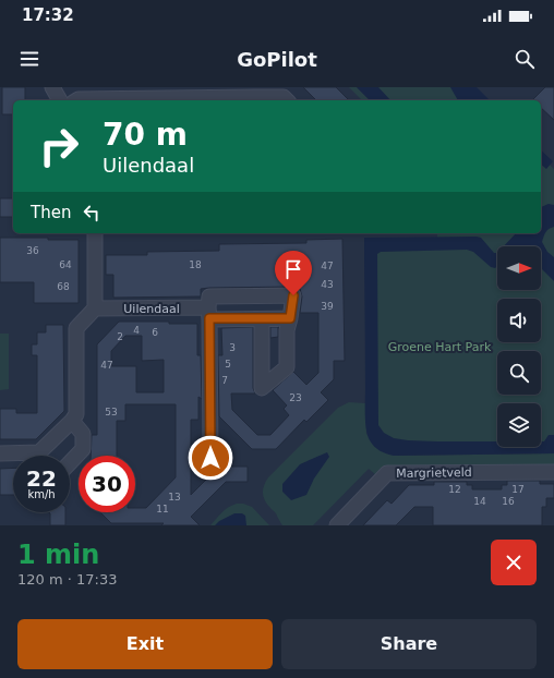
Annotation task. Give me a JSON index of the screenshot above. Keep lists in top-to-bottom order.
{
  "streets": {
    "street": ["Uilendaal", "Margrietveld"]
  },
  "parks": ["Groene Hart Park"],
  "house_numbers": [
    "36",
    "64",
    "18",
    "47",
    "43",
    "68",
    "39",
    "4",
    "6",
    "2",
    "3",
    "5",
    "47",
    "7",
    "23",
    "53",
    "12",
    "17",
    "13",
    "14",
    "16",
    "11"
  ],
  "north": "right",
  "page": {
    "status": "17:32",
    "header": "GoPilot",
    "turn": ["70 m", "Uilendaal"],
    "then": "Then",
    "speed": "22 km/h",
    "limit": "30",
    "heading": ["1 min", "120 m · 17:33"],
    "buttons": ["Exit", "Share"]
  }
}
